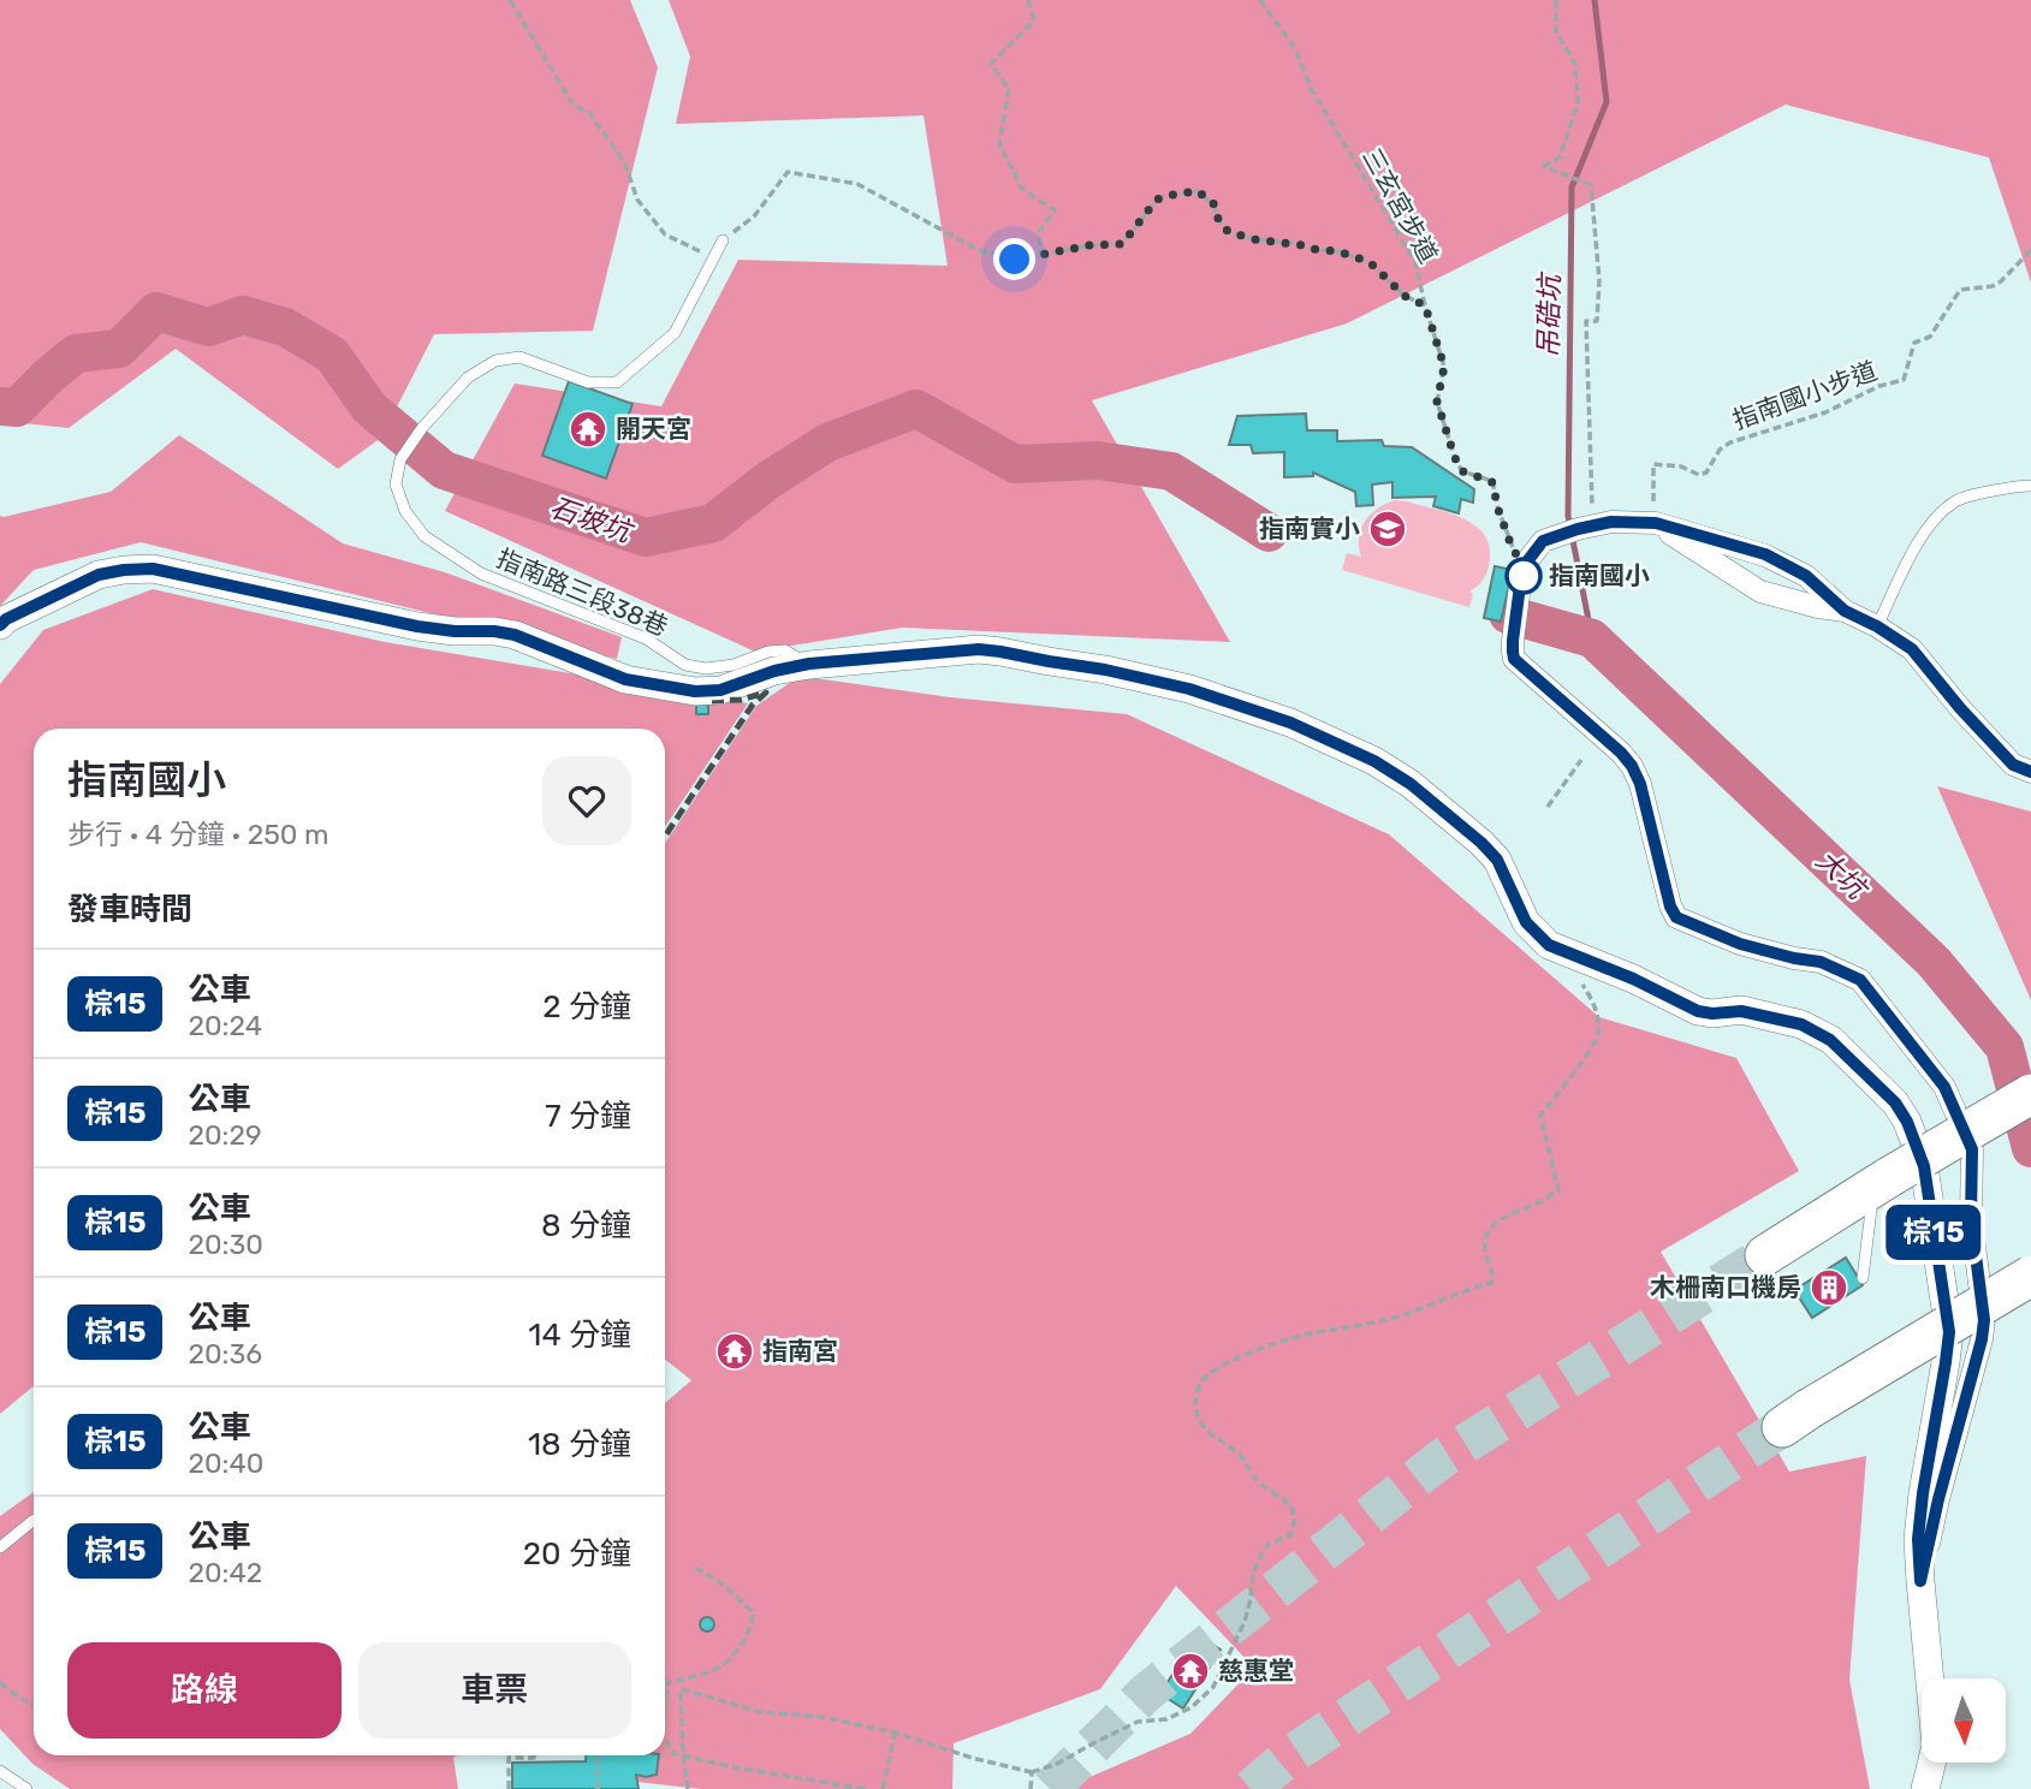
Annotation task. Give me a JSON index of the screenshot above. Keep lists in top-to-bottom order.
{
  "streets": {
    "lane": ["指南路三段38巷"],
    "path": ["三玄宮步道", "指南國小步道"]
  },
  "water": ["吊硞坑", "石坡坑", "大坑"],
  "places": {
    "temple": ["開天宮", "指南宮", "慈惠堂"],
    "school or university": ["指南實小"],
    "other": ["指南國小"],
    "building": ["木柵南口機房"]
  },
  "lines": ["bus line 棕15"],
  "north": "bottom",
  "page": {
    "on_map": "棕15",
    "heading": [
      ["指南國小", "步行 · 4 分鐘 · 250 m"],
      "發車時間"
    ],
    "list": [
      {
        "mark": "棕15",
        "name": "公車",
        "note": "20:24",
        "value": "2 分鐘"
      },
      {
        "mark": "棕15",
        "name": "公車",
        "note": "20:29",
        "value": "7 分鐘"
      },
      {
        "mark": "棕15",
        "name": "公車",
        "note": "20:30",
        "value": "8 分鐘"
      },
      {
        "mark": "棕15",
        "name": "公車",
        "note": "20:36",
        "value": "14 分鐘"
      },
      {
        "mark": "棕15",
        "name": "公車",
        "note": "20:40",
        "value": "18 分鐘"
      },
      {
        "mark": "棕15",
        "name": "公車",
        "note": "20:42",
        "value": "20 分鐘"
      }
    ],
    "buttons": ["路線", "車票"]
  }
}
